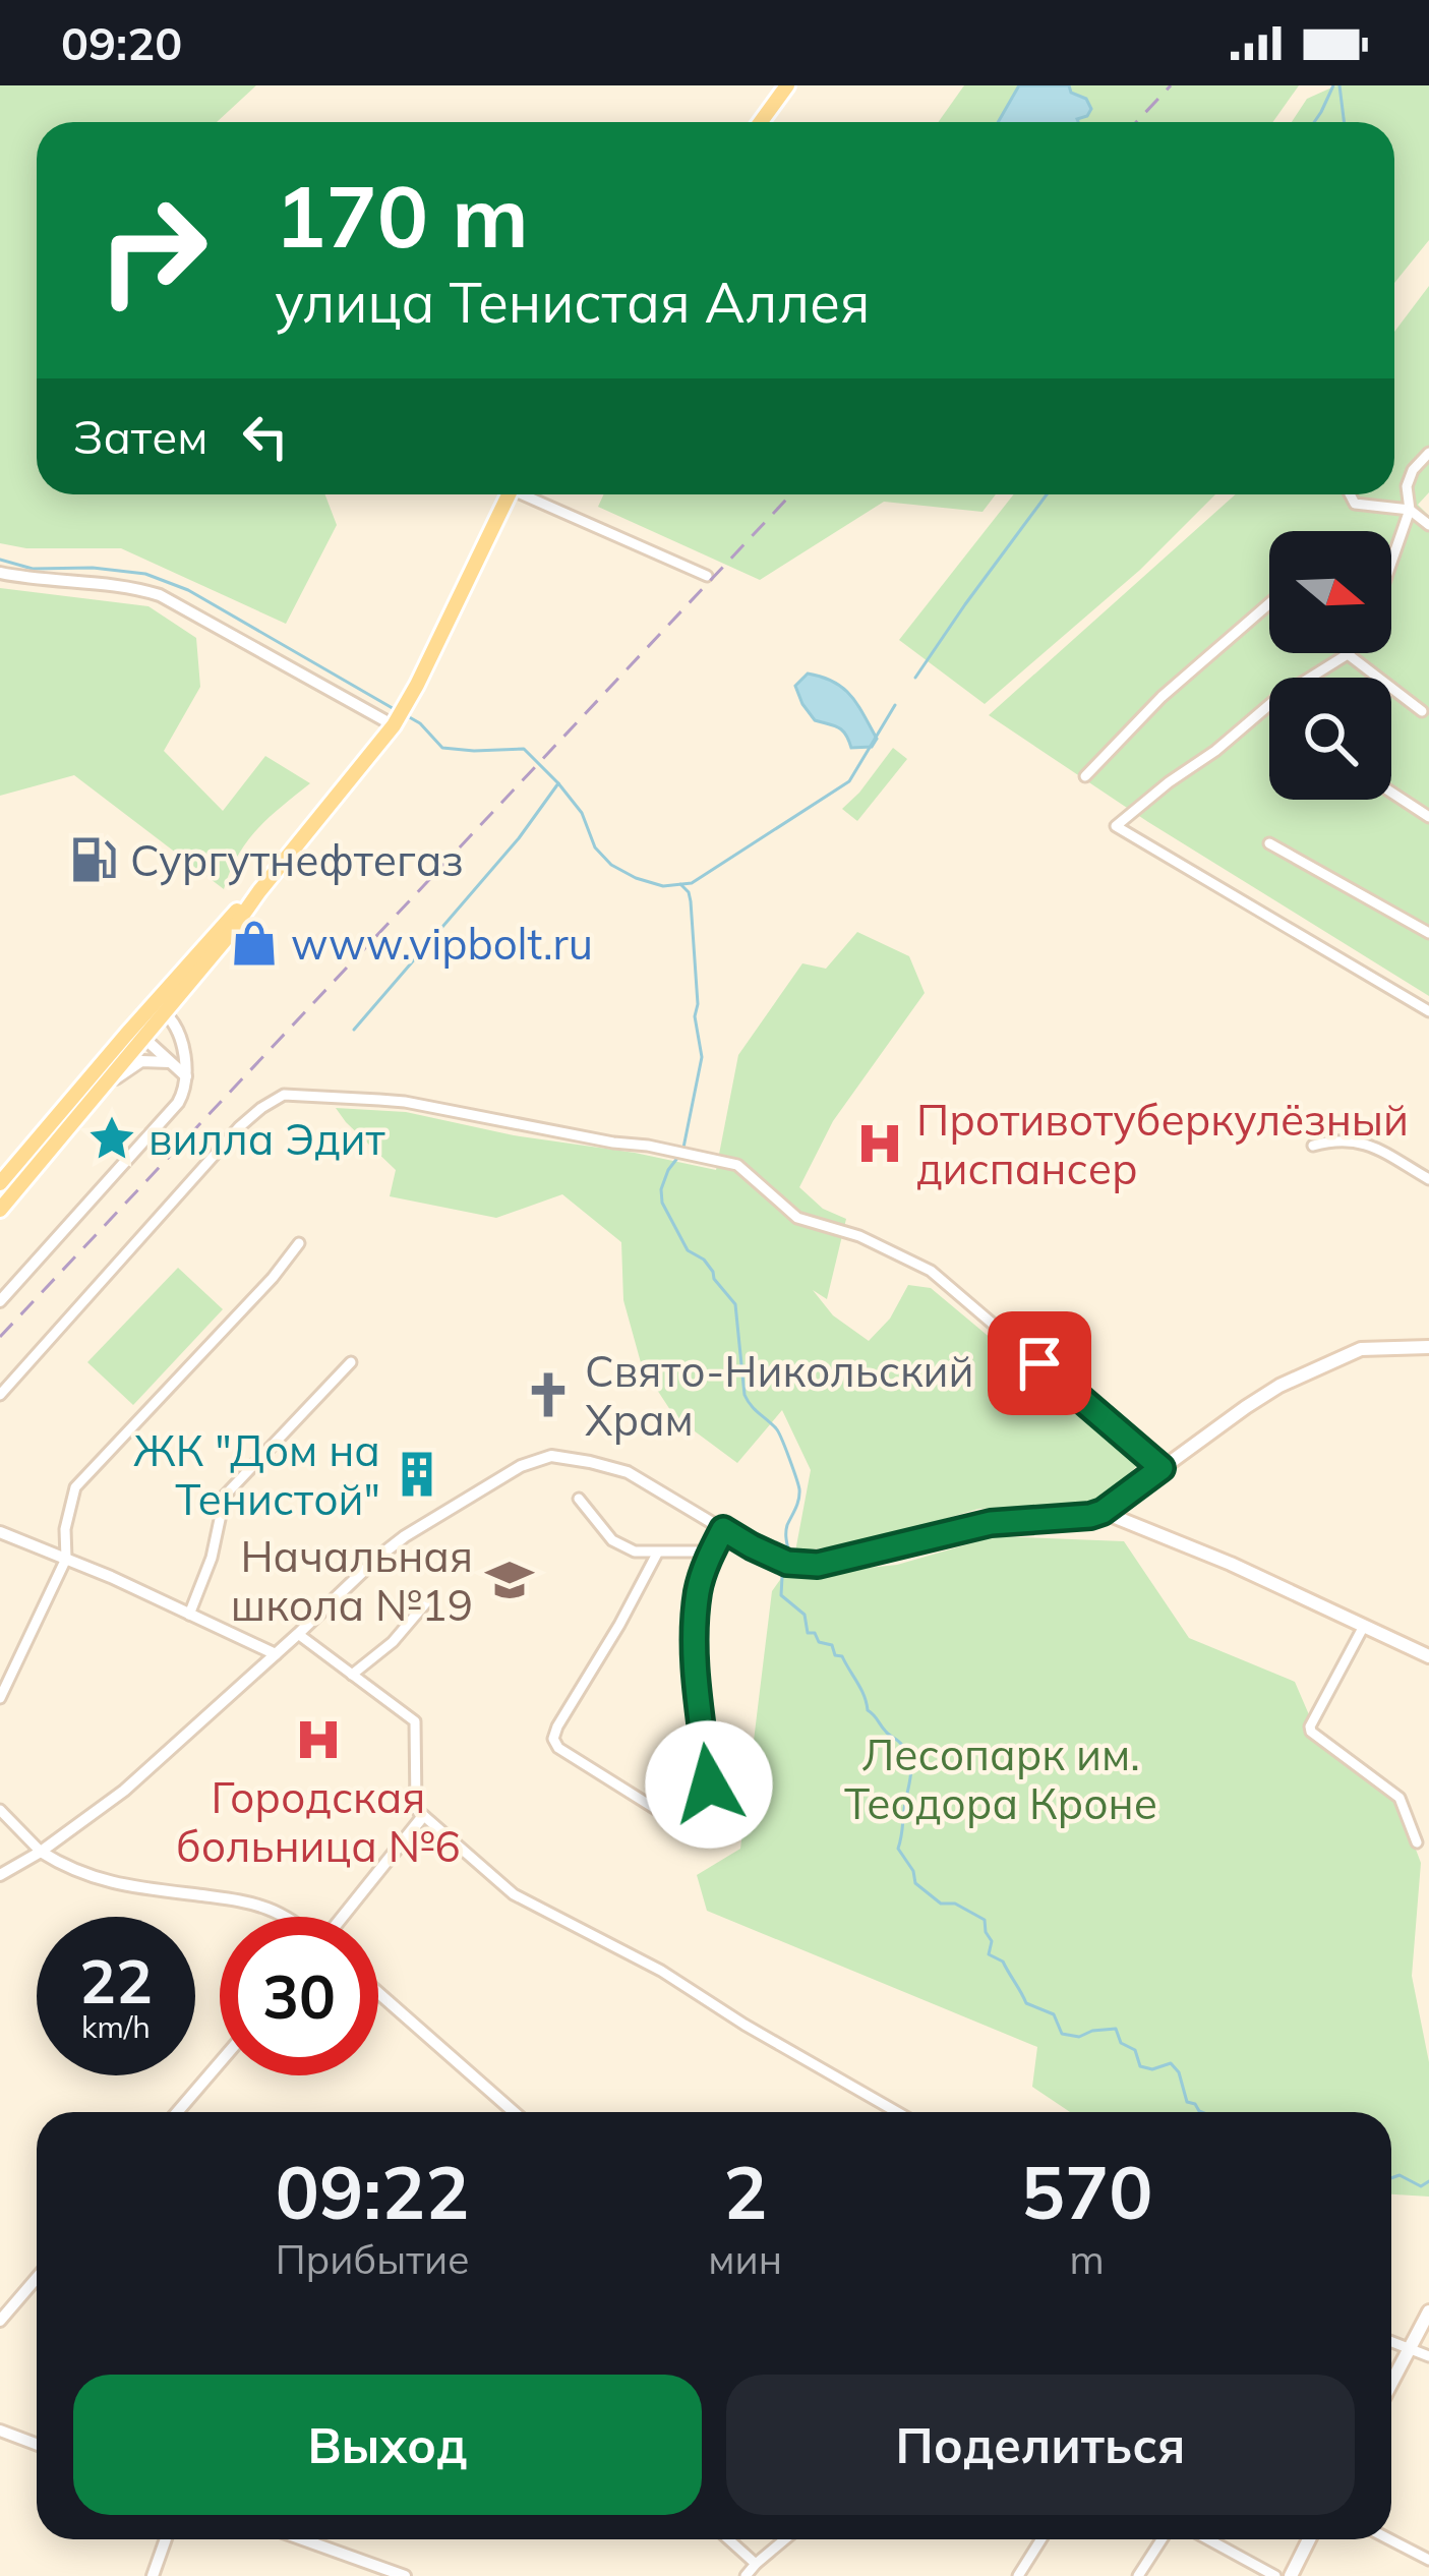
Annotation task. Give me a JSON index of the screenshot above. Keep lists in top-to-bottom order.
{
  "parks": ["Лесопарк им. Теодора Кроне"],
  "places": {
    "fuel station": ["Сургутнефтегаз"],
    "shop": ["www.vipbolt.ru"],
    "place": ["вилла Эдит"],
    "hospital": ["Противотуберкулёзный диспансер", "Городская больница №6"],
    "church": ["Свято-Никольский Храм"],
    "building": ["ЖК \"Дом на Тенистой\""],
    "school or university": ["Начальная школа №19"]
  },
  "north": "right",
  "page": {
    "status": "09:20",
    "turn": ["170 m", "улица Тенистая Аллея"],
    "then": "Затем",
    "speed": "22 km/h",
    "limit": "30",
    "eta": [
      "09:22",
      "Прибытие",
      "2",
      "мин",
      "570",
      "m"
    ],
    "buttons": ["Выход", "Поделиться"]
  }
}
